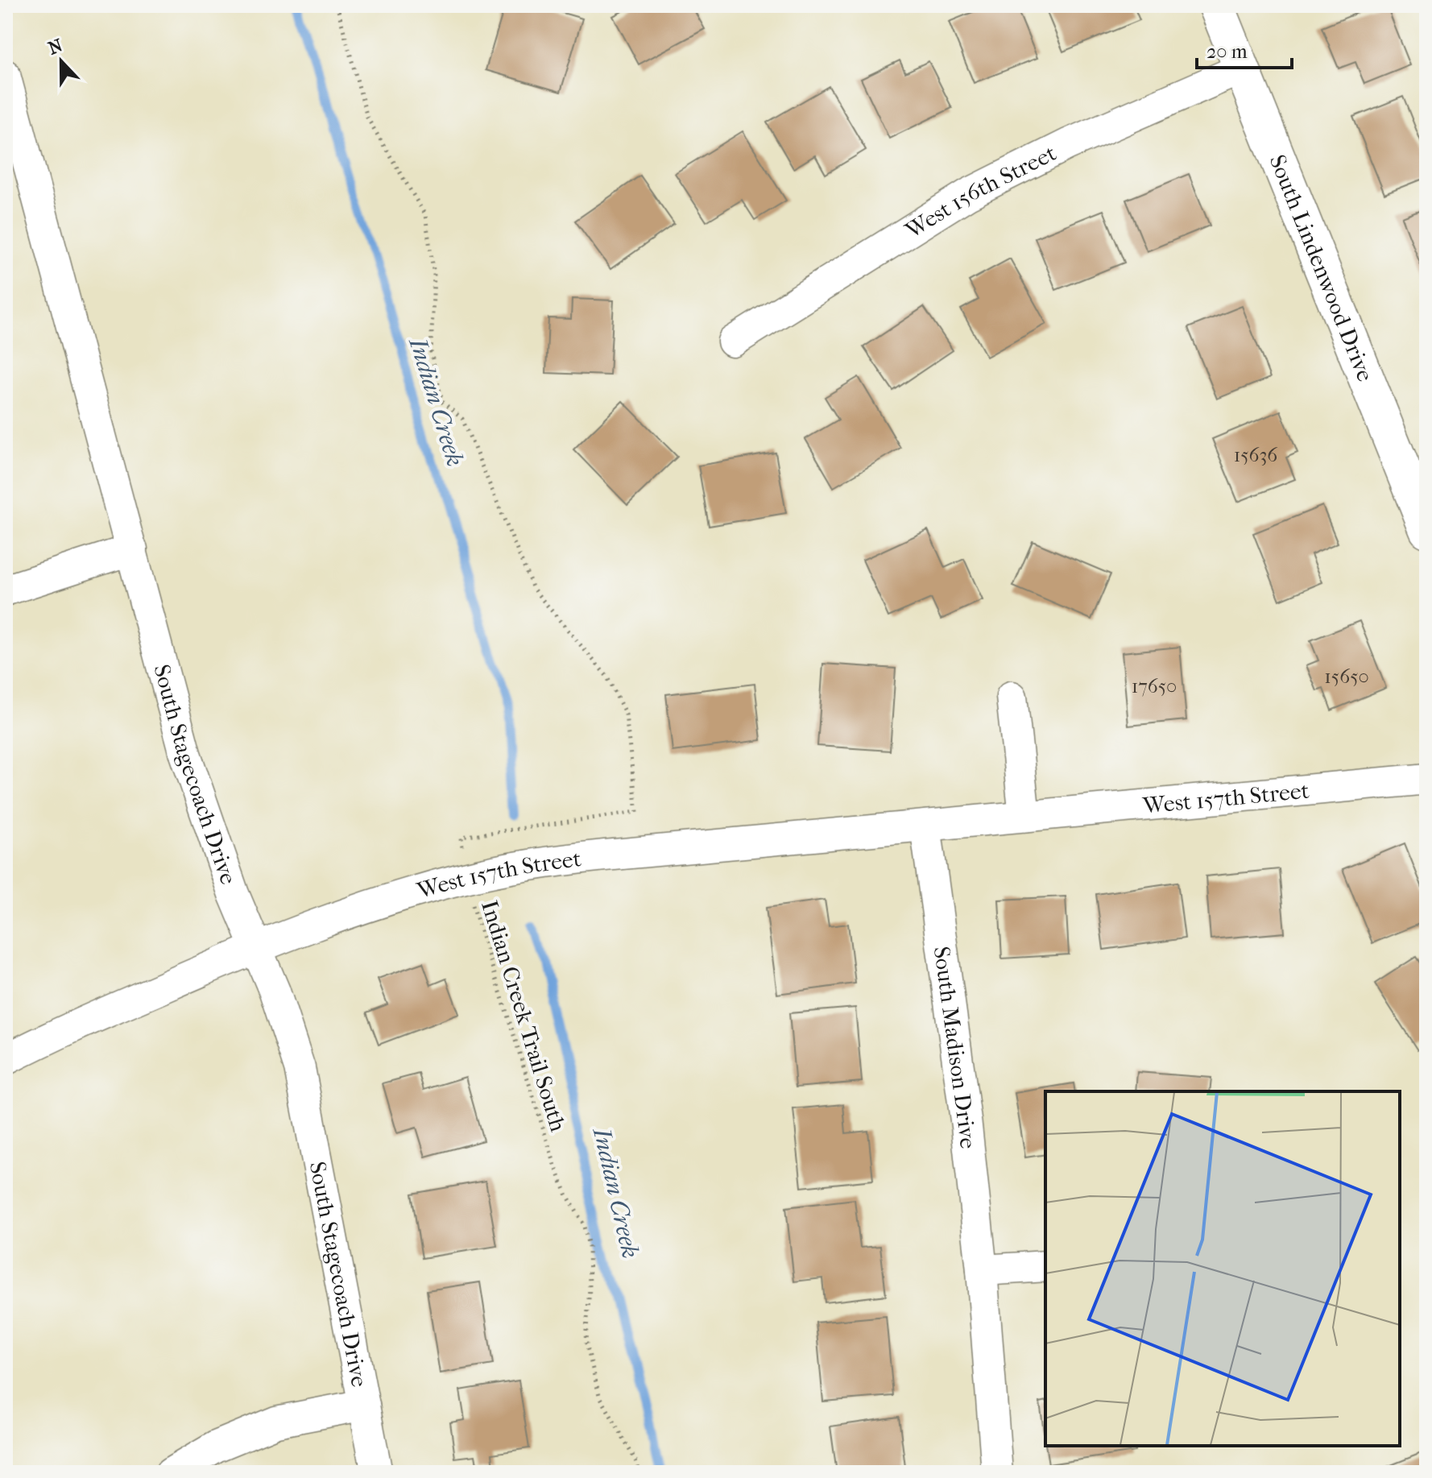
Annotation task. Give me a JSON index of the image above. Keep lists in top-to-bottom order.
{
  "streets": {
    "street": [
      "West 156th Street",
      "South Lindenwood Drive",
      "South Stagecoach Drive",
      "West 157th Street",
      "South Madison Drive"
    ],
    "path": ["Indian Creek Trail South"]
  },
  "crossings": [
    ["West 156th Street", "South Lindenwood Drive"],
    ["South Stagecoach Drive", "West 157th Street"],
    ["West 157th Street", "Indian Creek Trail South"],
    ["West 157th Street", "South Madison Drive"]
  ],
  "water": ["Indian Creek"],
  "house_numbers": ["15636", "15650", "17650"],
  "scale_bar": "20 m",
  "north": "top"
}
